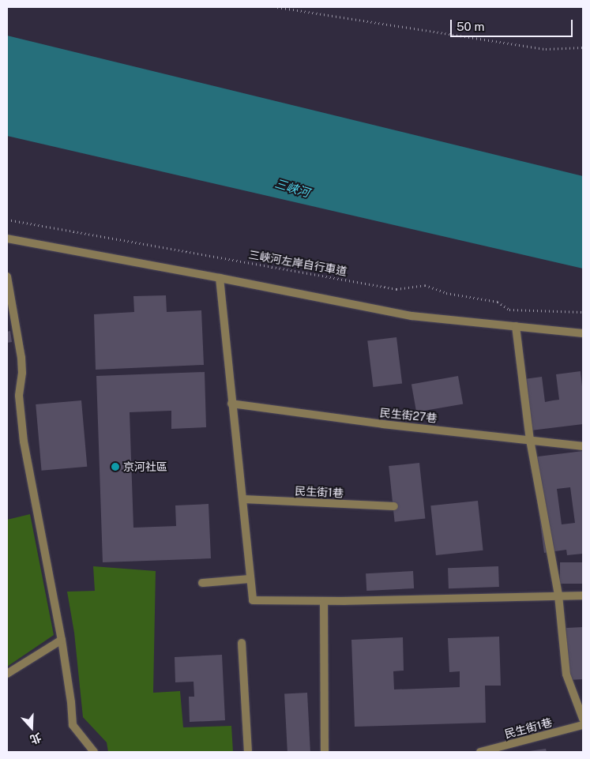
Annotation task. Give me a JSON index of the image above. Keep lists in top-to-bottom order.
{
  "streets": {
    "street": ["民生街27巷", "民生街1巷"],
    "path": ["三峽河左岸自行車道"]
  },
  "water": ["三峽河"],
  "places": ["京河社區"],
  "scale_bar": "50 m",
  "north": "bottom"
}
